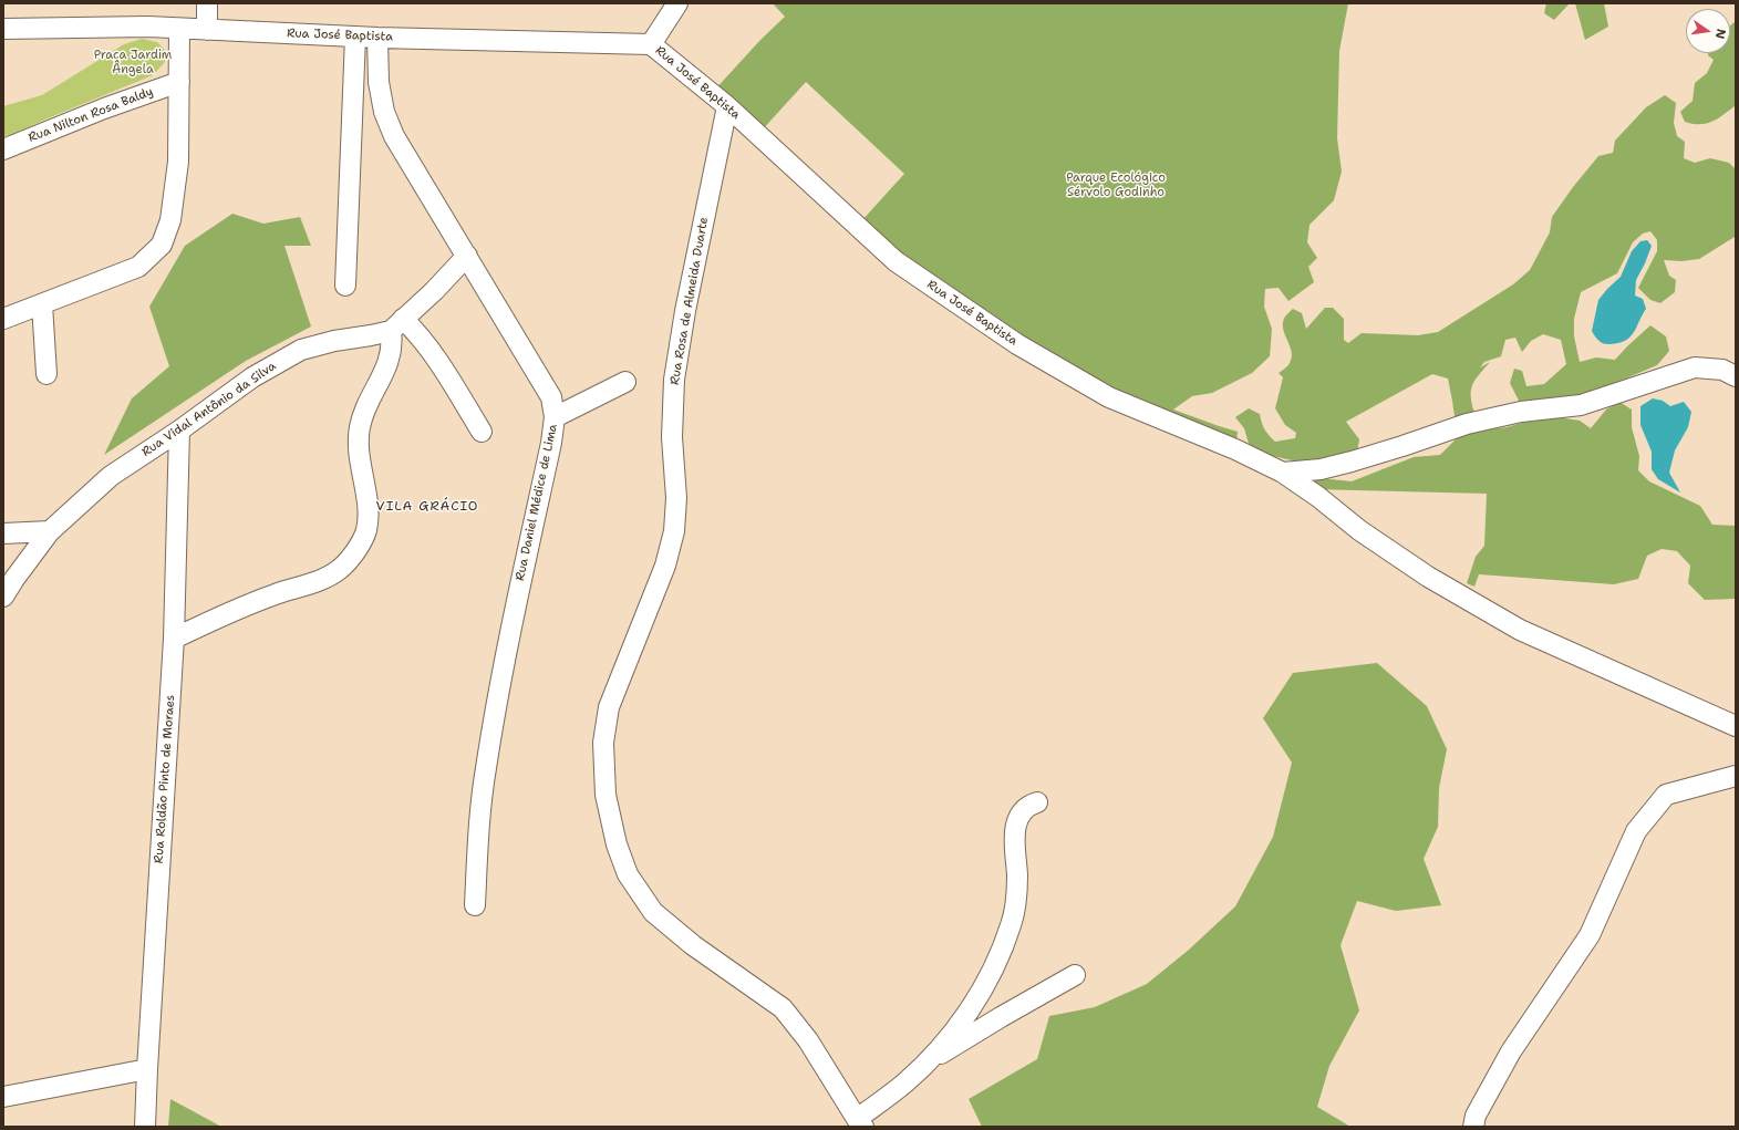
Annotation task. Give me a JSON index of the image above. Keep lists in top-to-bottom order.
{
  "streets": {
    "street": [
      "Rua José Baptista",
      "Rua Nilton Rosa Baldy",
      "Rua Rosa de Almeida Duarte",
      "Rua Vidal Antônio da Silva",
      "Rua Daniel Médice de Lima",
      "Rua Roldão Pinto de Moraes"
    ]
  },
  "crossings": [
    ["Rua José Baptista", "Rua Rosa de Almeida Duarte"],
    ["Rua José Baptista", "Rua Daniel Médice de Lima"],
    ["Rua Vidal Antônio da Silva", "Rua Daniel Médice de Lima"],
    ["Rua Vidal Antônio da Silva", "Rua Roldão Pinto de Moraes"]
  ],
  "districts": ["VILA GRÁCIO"],
  "parks": ["Praça Jardim Ângela", "Parque Ecológico Sérvolo Godinho"],
  "north": "right"
}
